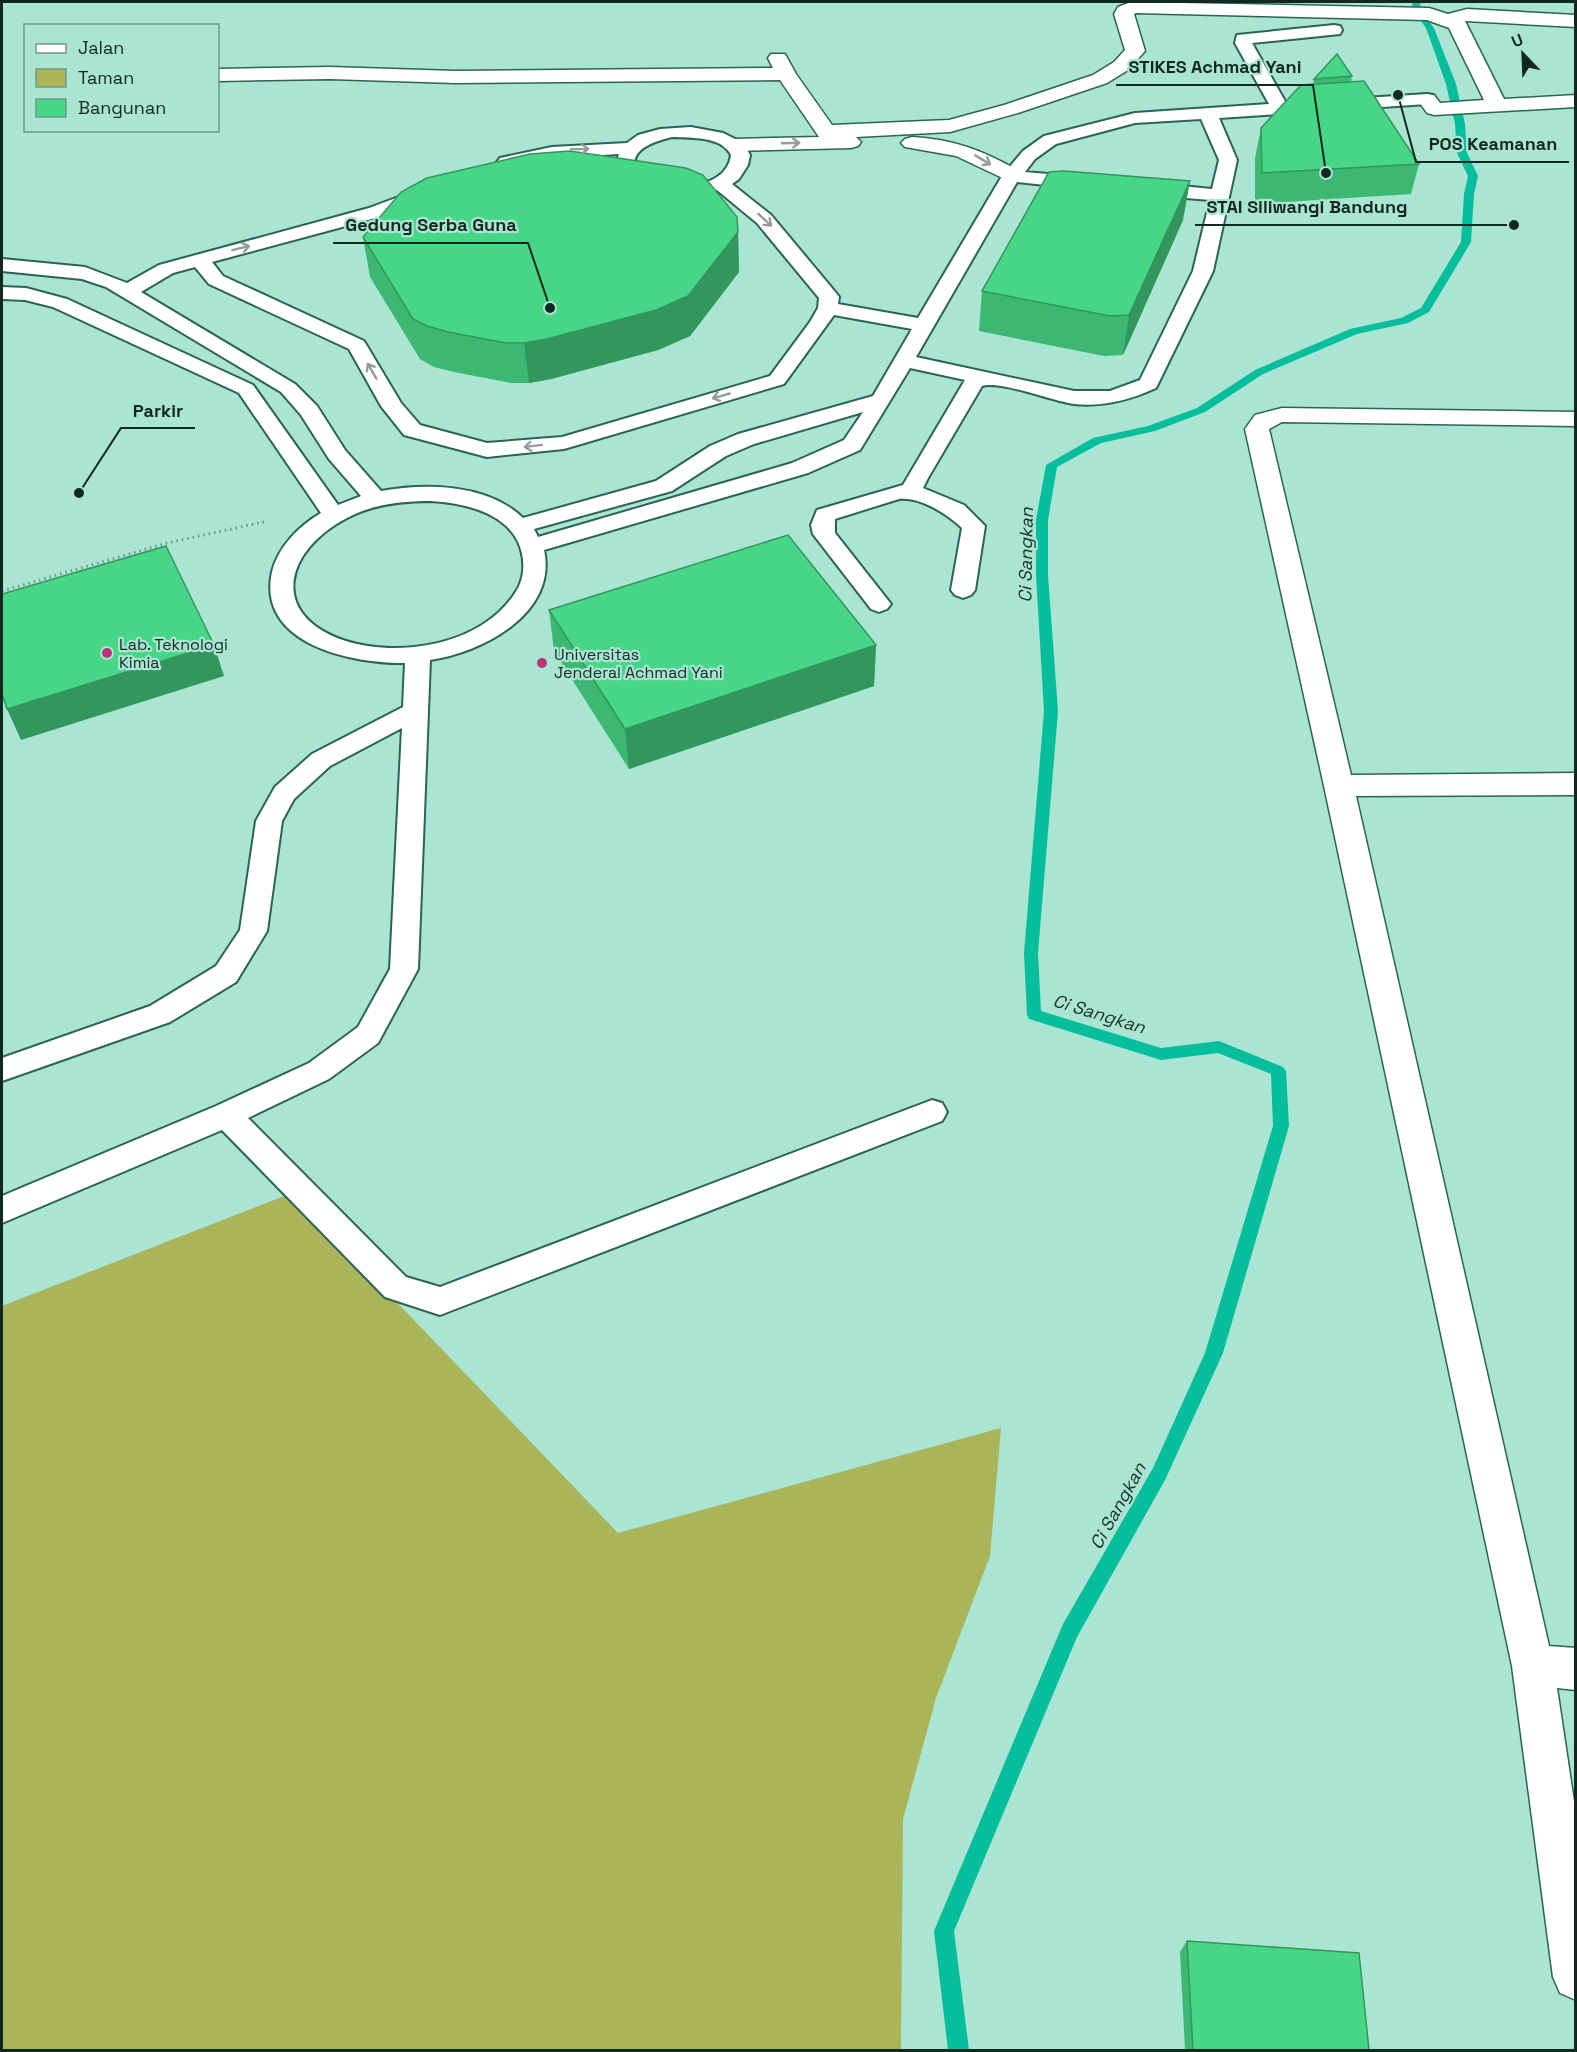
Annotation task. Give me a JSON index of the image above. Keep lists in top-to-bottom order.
{
  "water": ["Ci Sangkan"],
  "places": [
    "POS Keamanan",
    "STIKES Achmad Yani",
    "STAI Siliwangi Bandung",
    "Gedung Serba Guna",
    "Parkir",
    "Lab. Teknologi Kimia",
    "Universitas Jenderal Achmad Yani"
  ],
  "legend": ["Jalan", "Taman", "Bangunan"],
  "north": "top left"
}
